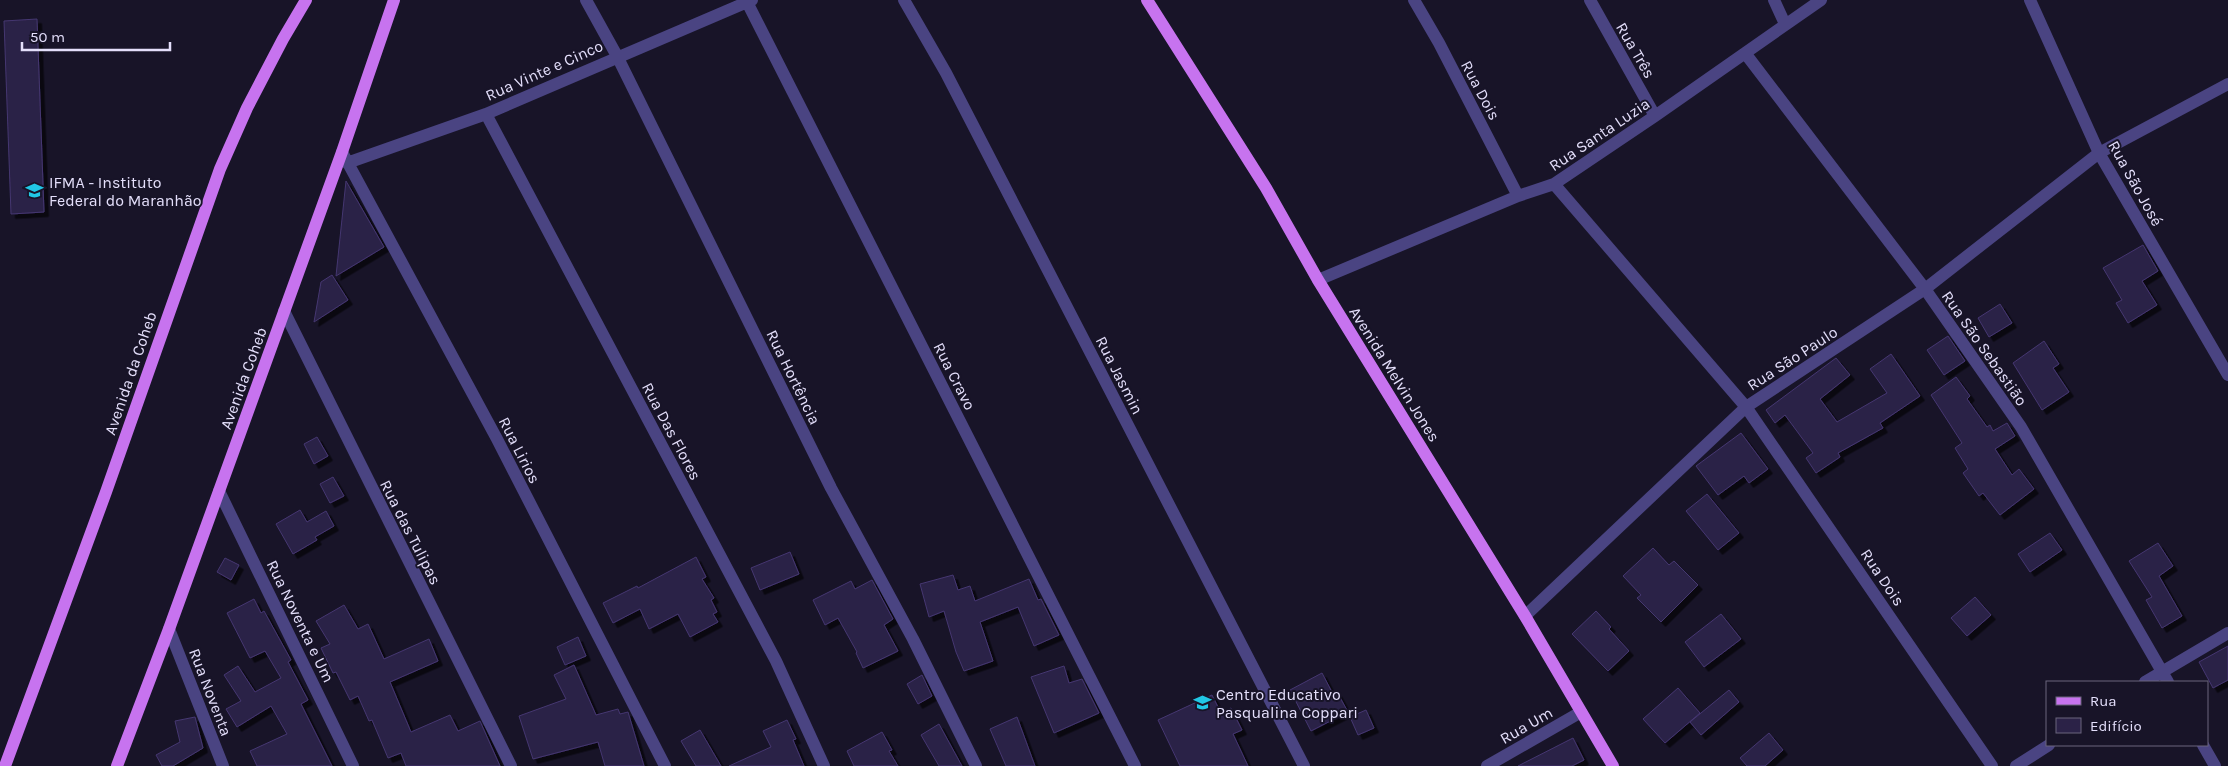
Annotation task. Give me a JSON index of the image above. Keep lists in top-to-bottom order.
{
  "streets": {
    "main road": ["Avenida da Coheb", "Avenida Melvin Jones", "Avenida Coheb"],
    "street": [
      "Rua Três",
      "Rua Vinte e Cinco",
      "Rua Dois",
      "Rua Santa Luzia",
      "Rua São José",
      "Rua São Sebastião",
      "Rua São Paulo",
      "Rua Jasmin",
      "Rua Cravo",
      "Rua Hortência",
      "Rua Das Flores",
      "Rua Lirios",
      "Rua das Tulipas",
      "Rua Noventa e Um",
      "Rua Noventa",
      "Rua Um"
    ]
  },
  "crossings": [
    ["Rua Três", "Rua Santa Luzia"],
    ["Rua Vinte e Cinco", "Rua Cravo"],
    ["Rua Vinte e Cinco", "Rua Hortência"],
    ["Rua Vinte e Cinco", "Avenida Coheb"],
    ["Rua Vinte e Cinco", "Rua Das Flores"],
    ["Rua Vinte e Cinco", "Rua Lirios"],
    ["Rua Dois", "Rua Santa Luzia"],
    ["Rua Dois", "Rua São Paulo"],
    ["Rua Santa Luzia", "Rua São Sebastião"],
    ["Rua Santa Luzia", "Avenida Melvin Jones"],
    ["Rua São José", "Rua São Paulo"],
    ["Rua São Sebastião", "Rua São Paulo"],
    ["Rua São Paulo", "Avenida Melvin Jones"],
    ["Avenida Melvin Jones", "Rua Um"],
    ["Avenida Coheb", "Rua Lirios"],
    ["Avenida Coheb", "Rua das Tulipas"],
    ["Avenida Coheb", "Rua Noventa e Um"],
    ["Avenida Coheb", "Rua Noventa"]
  ],
  "places": {
    "school or university": ["IFMA - Instituto Federal do Maranhão", "Centro Educativo Pasqualina Coppari"]
  },
  "legend": ["Rua", "Edifício"],
  "scale_bar": "50 m"
}
